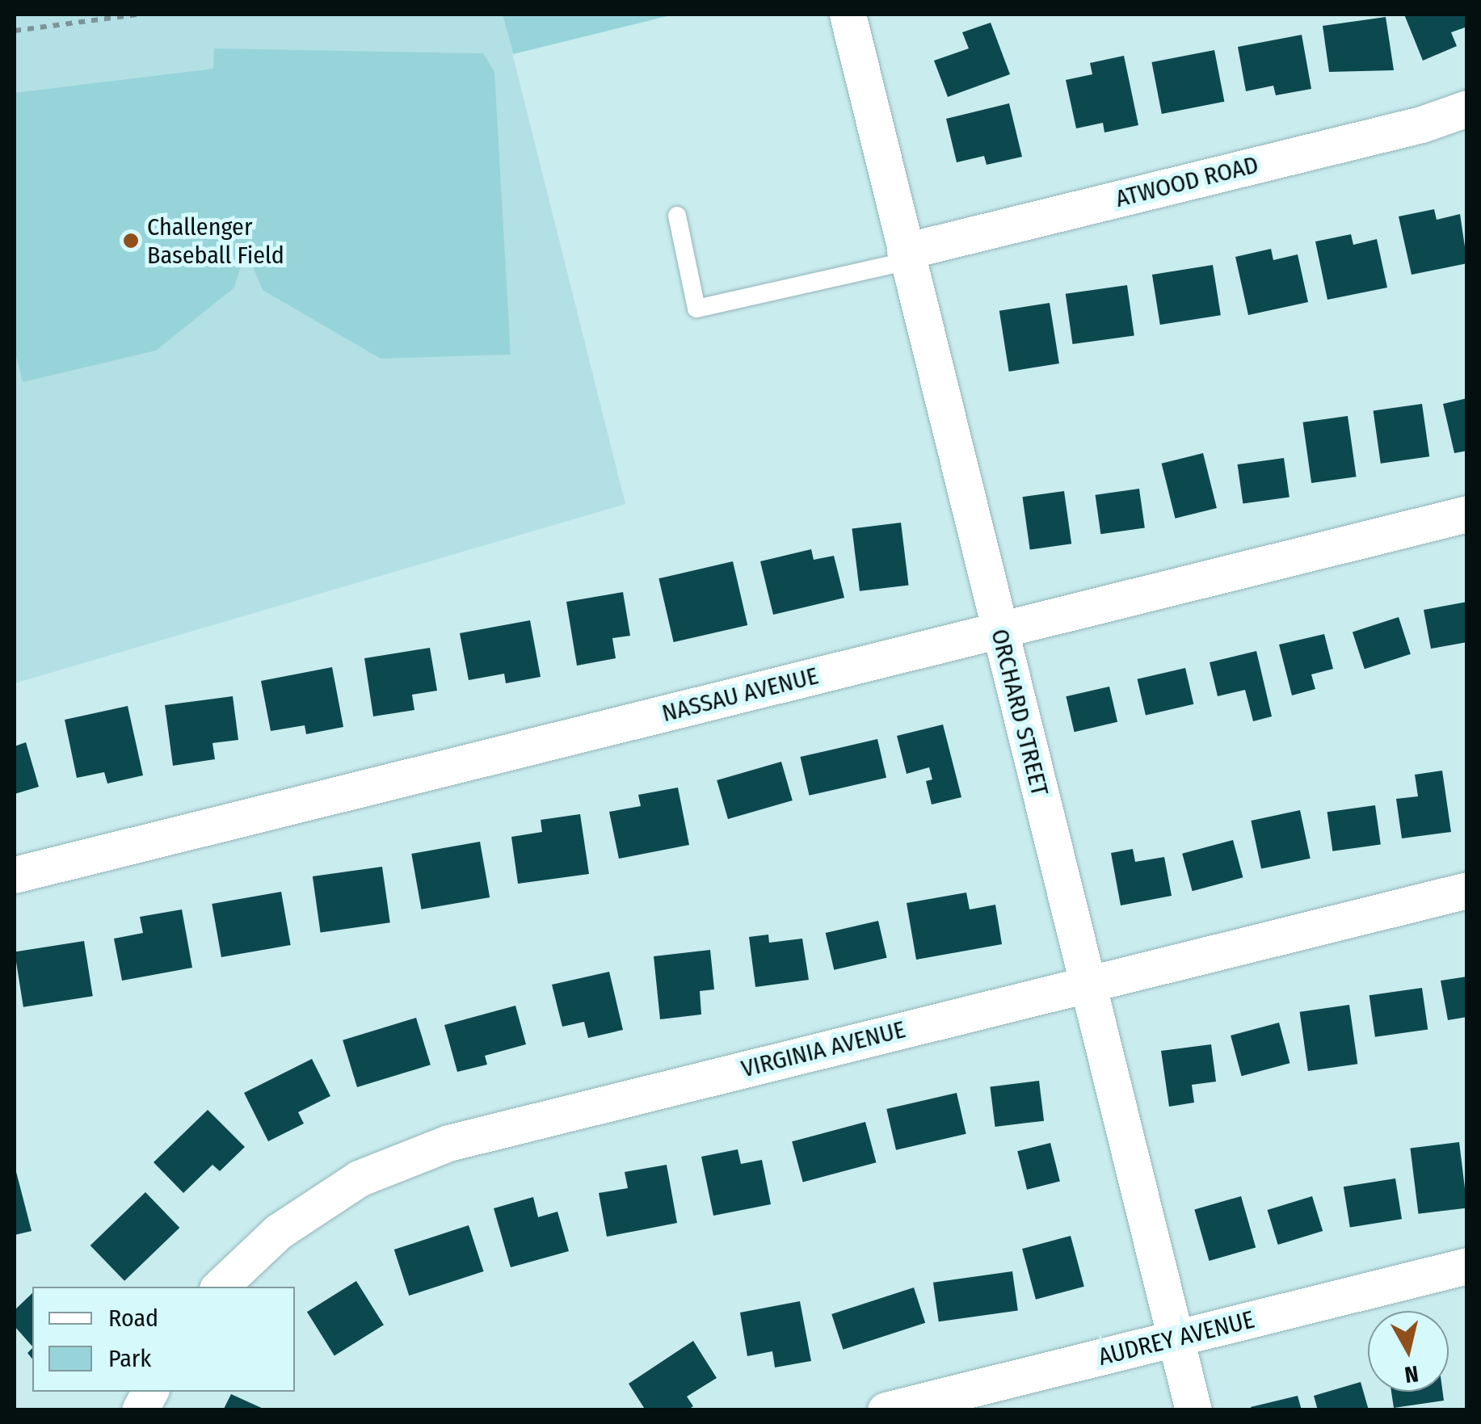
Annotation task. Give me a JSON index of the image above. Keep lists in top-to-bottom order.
{
  "streets": {
    "street": [
      "ATWOOD ROAD",
      "NASSAU AVENUE",
      "ORCHARD STREET",
      "VIRGINIA AVENUE",
      "AUDREY AVENUE"
    ]
  },
  "crossings": [
    ["ATWOOD ROAD", "ORCHARD STREET"],
    ["NASSAU AVENUE", "ORCHARD STREET"],
    ["ORCHARD STREET", "VIRGINIA AVENUE"],
    ["ORCHARD STREET", "AUDREY AVENUE"]
  ],
  "places": ["Challenger Baseball Field"],
  "legend": ["Road", "Park"],
  "north": "bottom"
}
